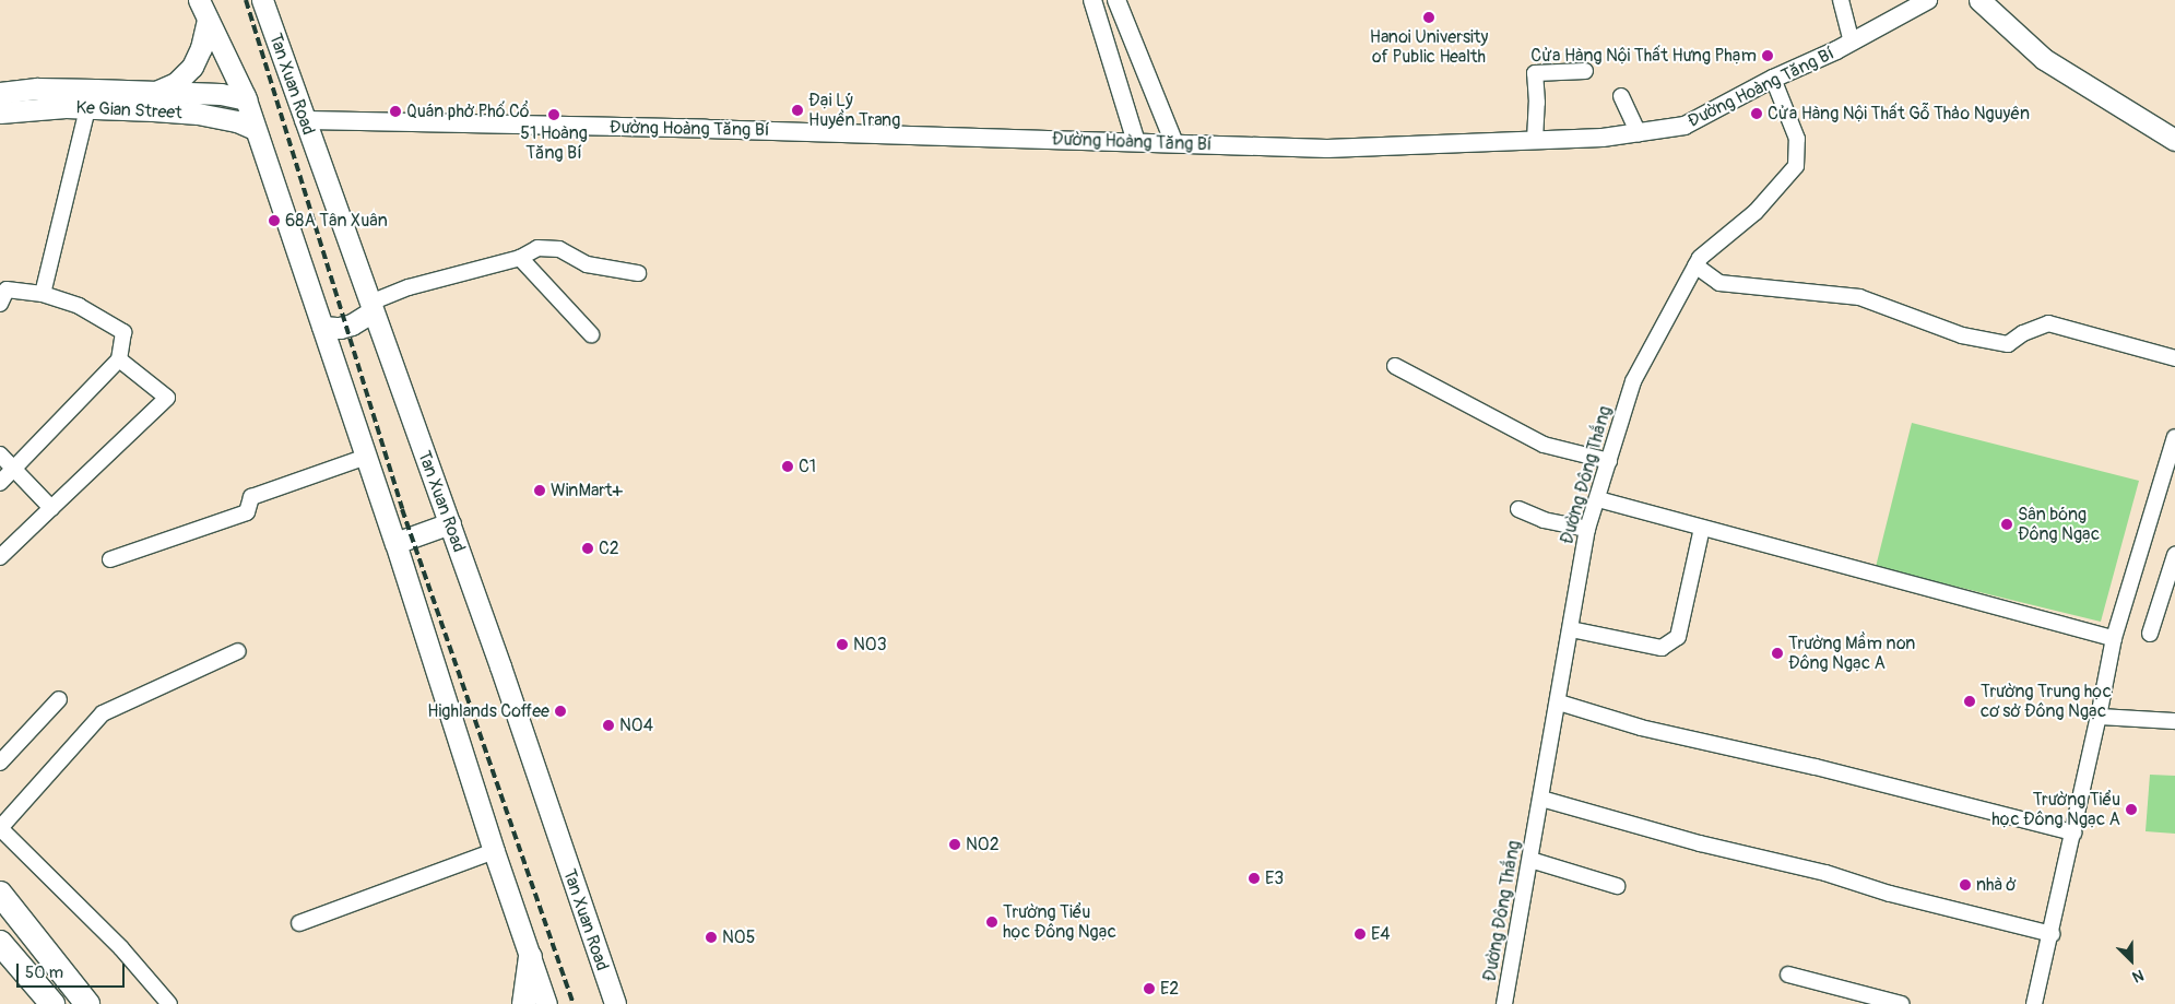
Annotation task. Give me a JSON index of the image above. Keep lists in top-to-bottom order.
{
  "streets": {
    "main road": ["Tan Xuan Road", "Ke Gian Street"],
    "street": ["Đường Hoàng Tăng Bí", "Đường Đông Thắng"]
  },
  "crossings": [
    ["Tan Xuan Road", "Đường Hoàng Tăng Bí"],
    ["Đường Hoàng Tăng Bí", "Đường Đông Thắng"]
  ],
  "places": [
    "Hanoi University of Public Health",
    "Cửa Hàng Nội Thất Hưng Phạm",
    "Đại Lý Huyền Trang",
    "Quán phở Phố Cổ",
    "Cửa Hàng Nội Thất Gỗ Thảo Nguyên",
    "51 Hoàng Tăng Bí",
    "68A Tân Xuân",
    "C1",
    "WinMart+",
    "Sân bóng Đông Ngạc",
    "C2",
    "N03",
    "Trường Mầm non Đông Ngạc A",
    "Trường Trung học cơ sở Đông Ngạc",
    "Highlands Coffee",
    "N04",
    "Trường Tiểu học Đông Ngạc A",
    "N02",
    "E3",
    "nhà ở",
    "Trường Tiểu học Đông Ngạc",
    "E4",
    "N05",
    "E2"
  ],
  "scale_bar": "50 m",
  "north": "bottom right"
}
